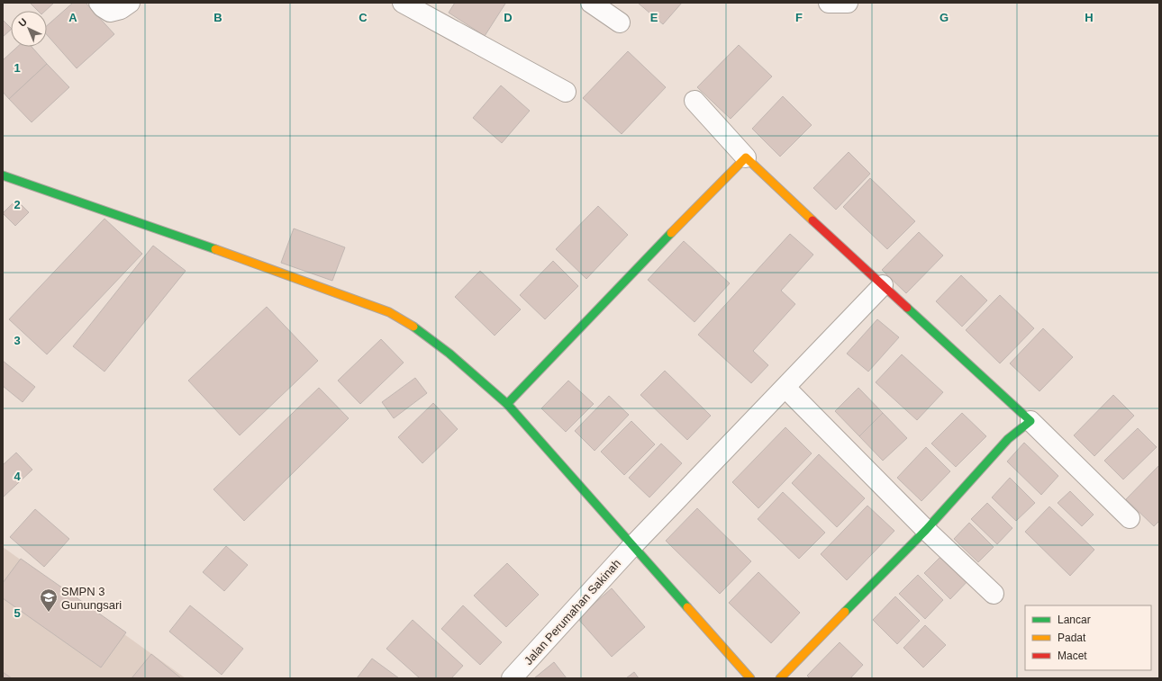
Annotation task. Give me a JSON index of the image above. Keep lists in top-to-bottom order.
{
  "streets": {
    "street": ["Jalan Perumahan Sakinah"]
  },
  "places": {
    "school or university": ["SMPN 3 Gunungsari"]
  },
  "legend": ["Lancar", "Padat", "Macet"],
  "north": "top left",
  "grid": {
    "columns": [
      "A",
      "B",
      "C",
      "D",
      "E",
      "F",
      "G",
      "H"
    ],
    "rows": [
      "1",
      "2",
      "3",
      "4",
      "5"
    ]
  }
}
